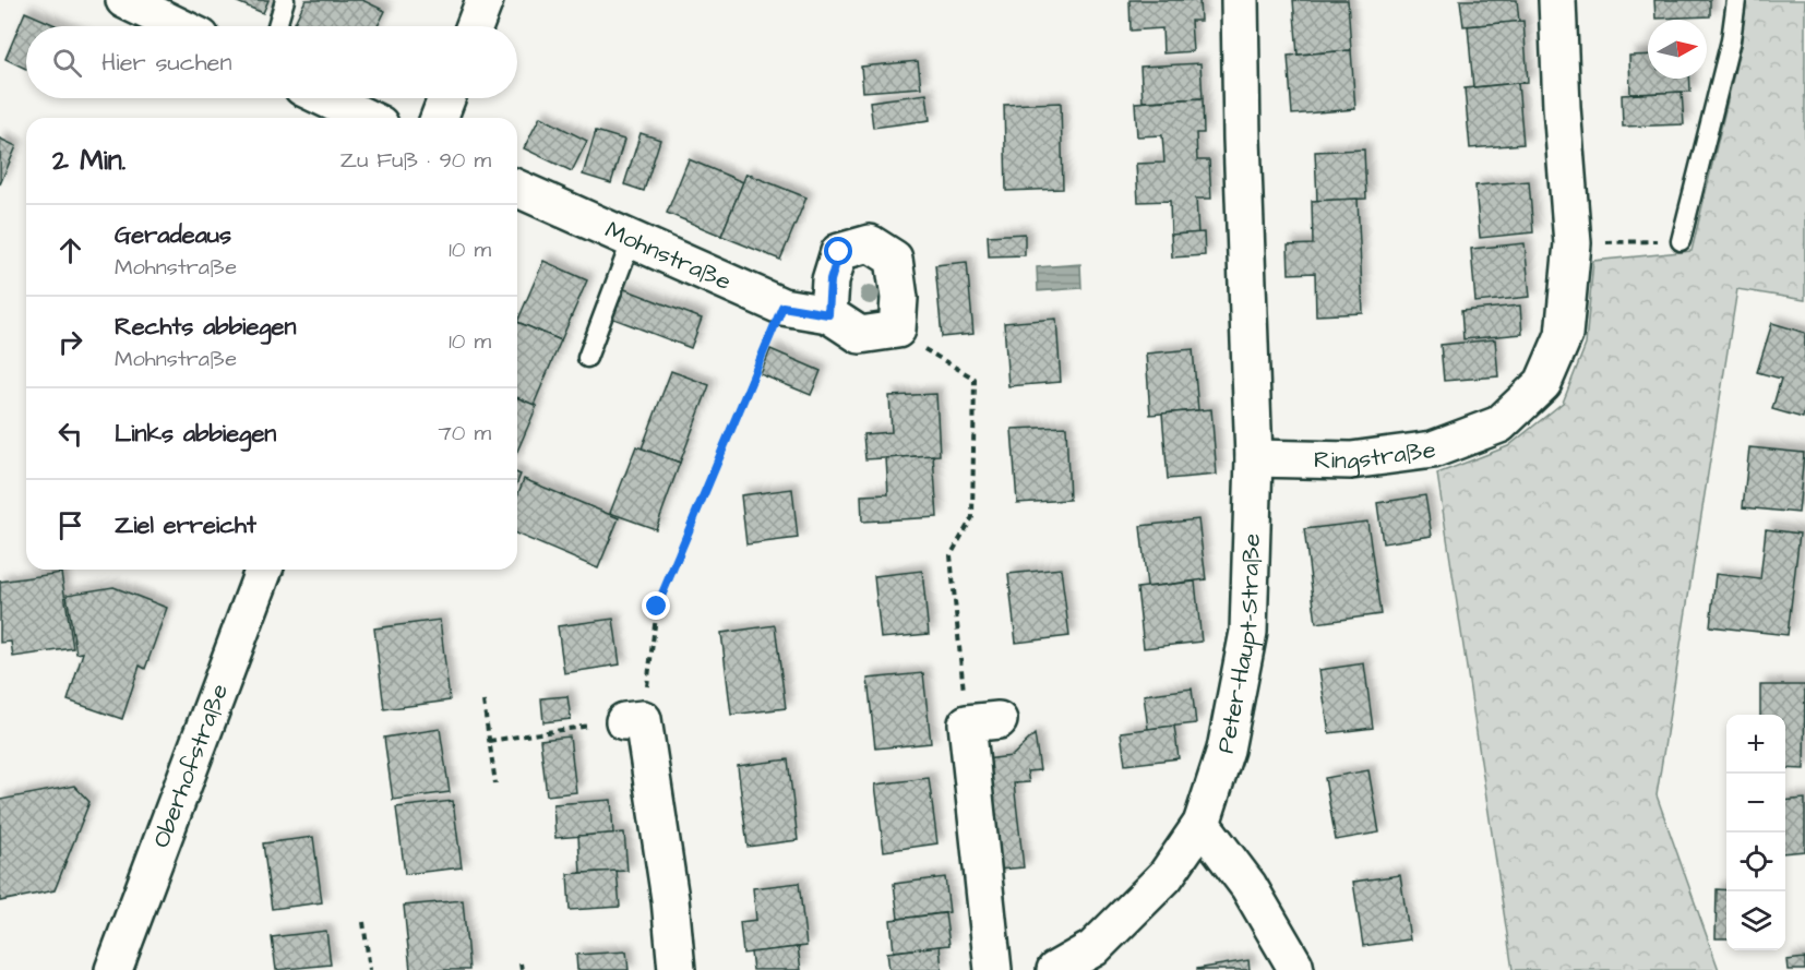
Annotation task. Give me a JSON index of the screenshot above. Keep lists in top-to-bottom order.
{
  "streets": {
    "street": [
      "Mohnstraße",
      "Ringstraße",
      "Peter-Haupt-Straße",
      "Oberhofstraße"
    ]
  },
  "crossings": [
    ["Ringstraße", "Peter-Haupt-Straße"]
  ],
  "north": "right",
  "page": {
    "search": "Hier suchen",
    "heading": ["2 Min.", "Zu Fuß · 90 m"],
    "list": [
      ["Geradeaus", "Mohnstraße", "10 m"],
      ["Rechts abbiegen", "Mohnstraße", "10 m"],
      ["Links abbiegen", "70 m"],
      "Ziel erreicht"
    ],
    "map_buttons": ["+", "−"]
  }
}
